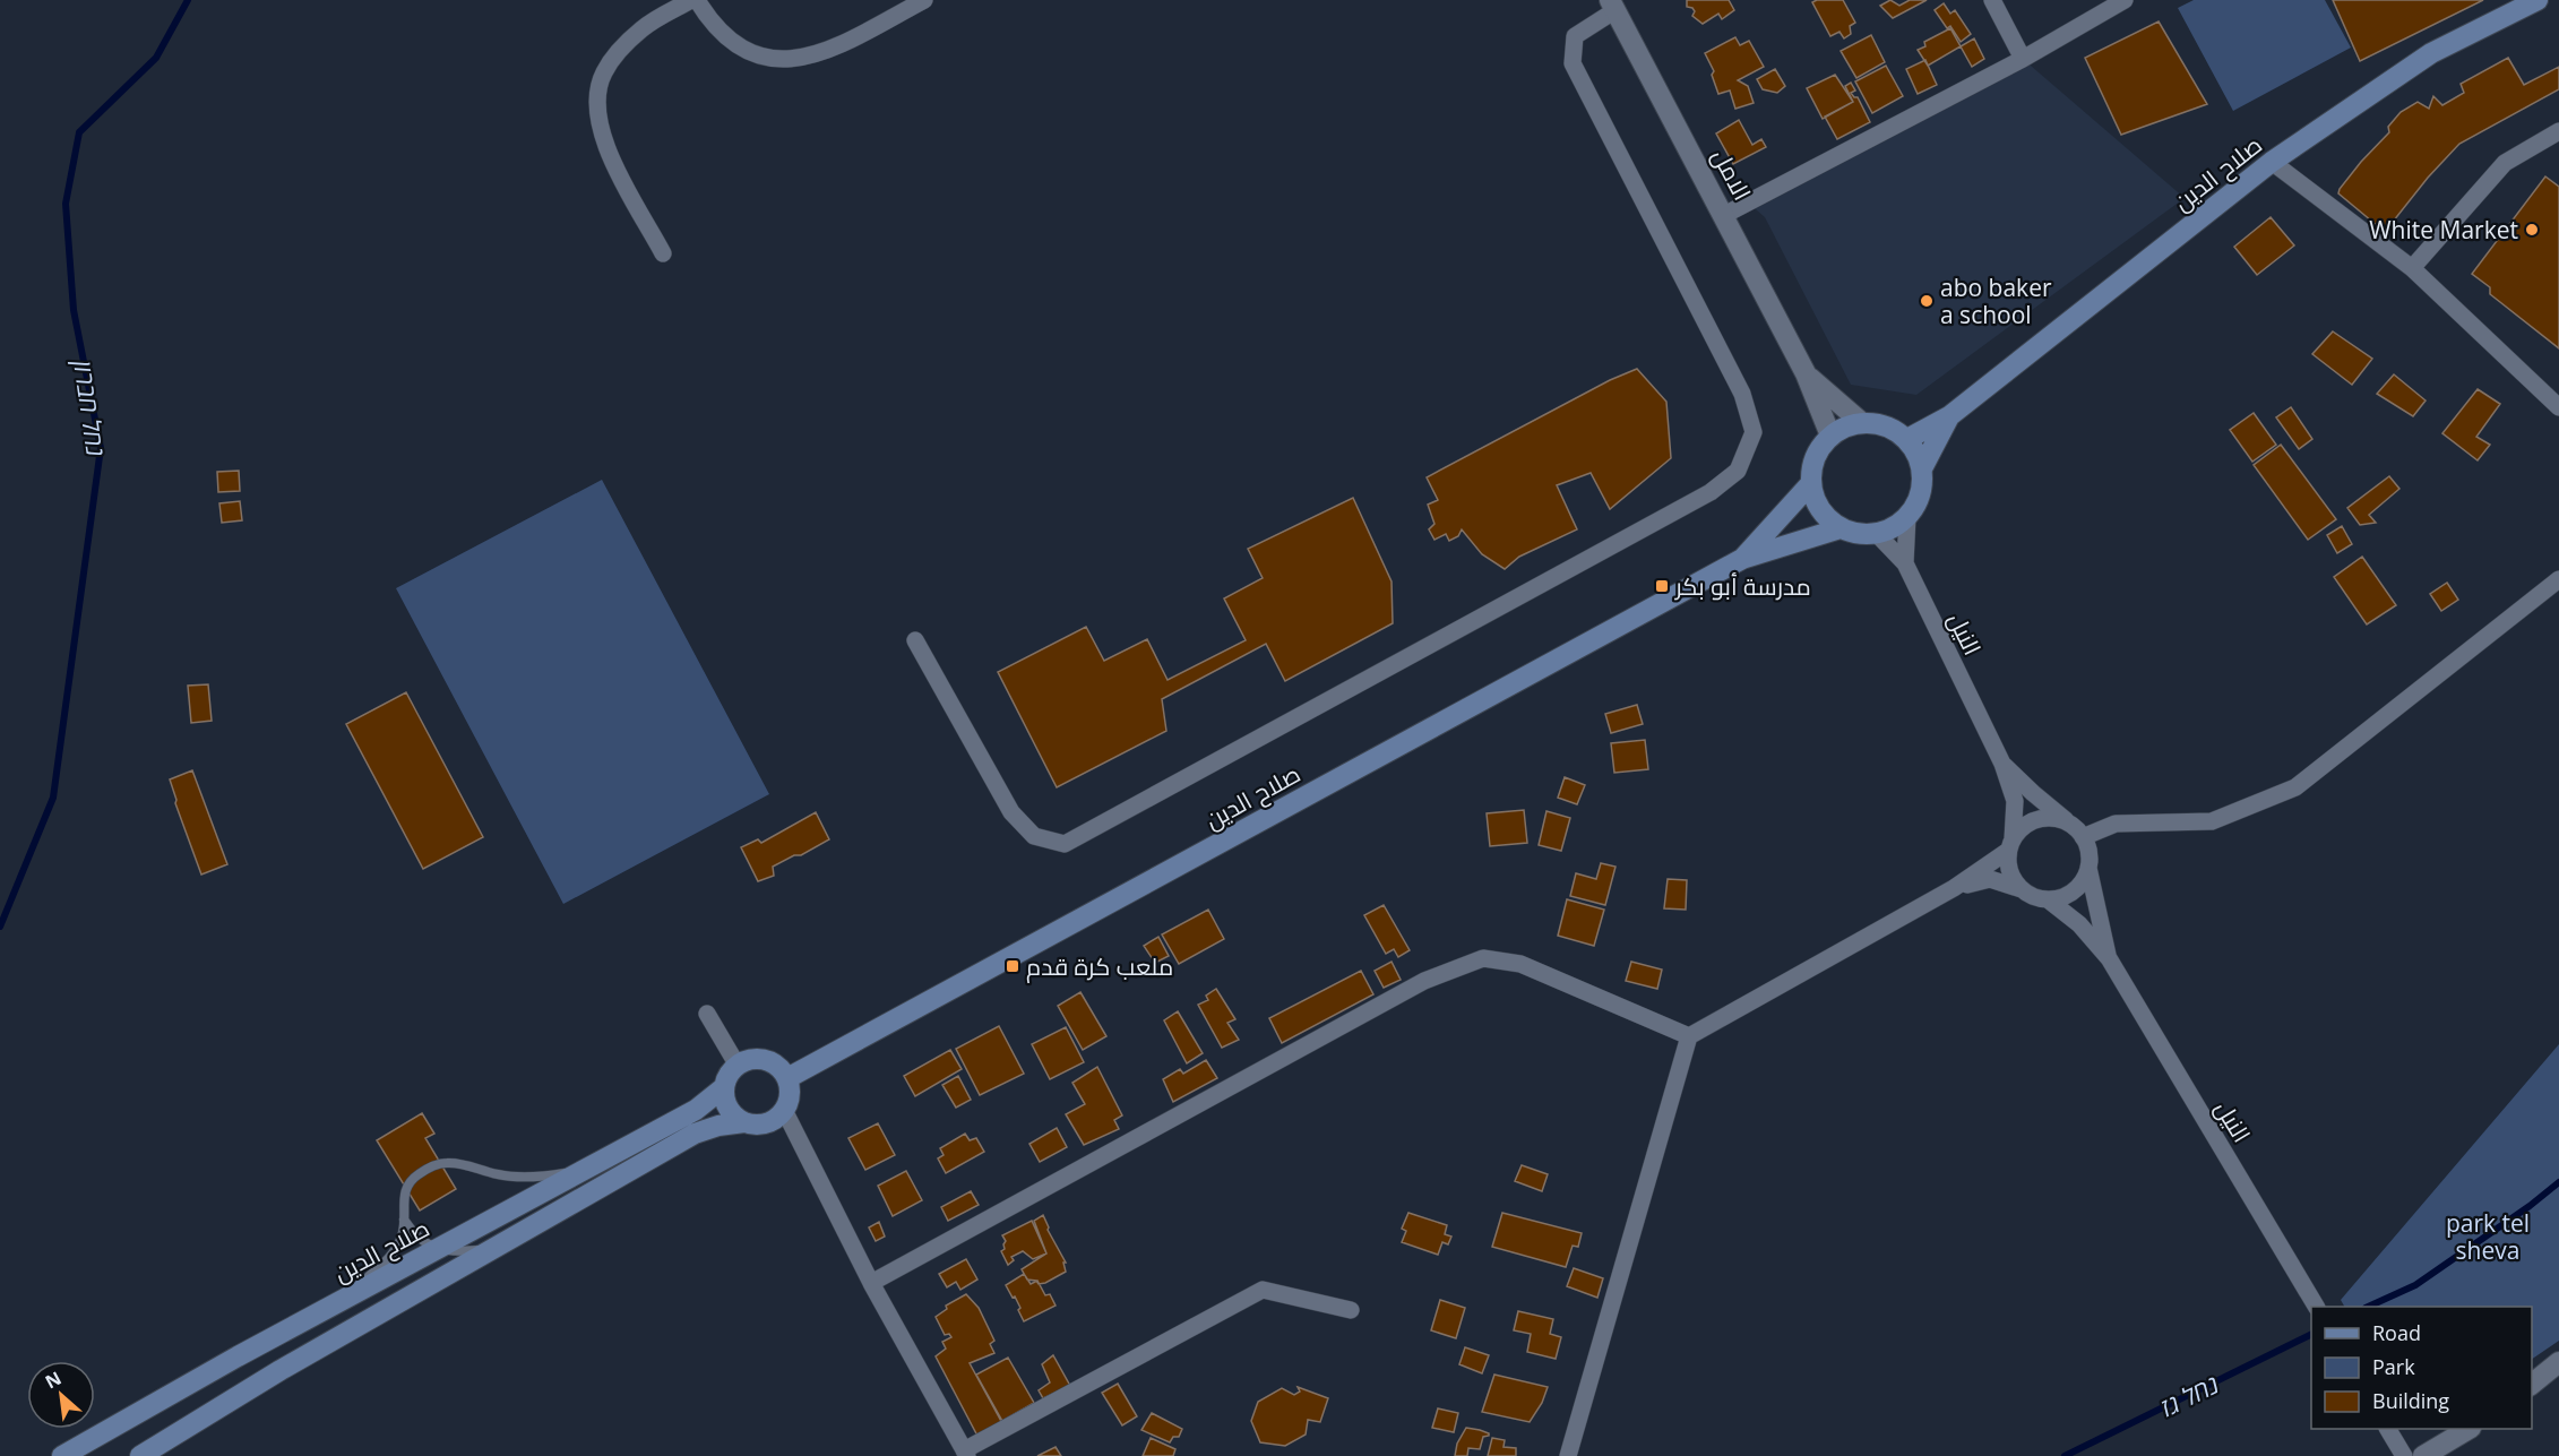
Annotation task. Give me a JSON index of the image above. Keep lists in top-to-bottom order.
{
  "streets": {
    "main road": ["صلاح الدين"],
    "street": ["الامل", "النيل"]
  },
  "crossings": [
    ["صلاح الدين", "الامل"],
    ["صلاح الدين", "النيل"],
    ["الامل", "النيل"]
  ],
  "water": ["נחל חברון", "נחל גז"],
  "parks": ["park tel sheva"],
  "places": {
    "other": ["White Market", "abo baker a school"],
    "transit": ["مدرسة أبو بكر", "ملعب كرة قدم"]
  },
  "legend": ["Road", "Park", "Building"],
  "north": "top left"
}
